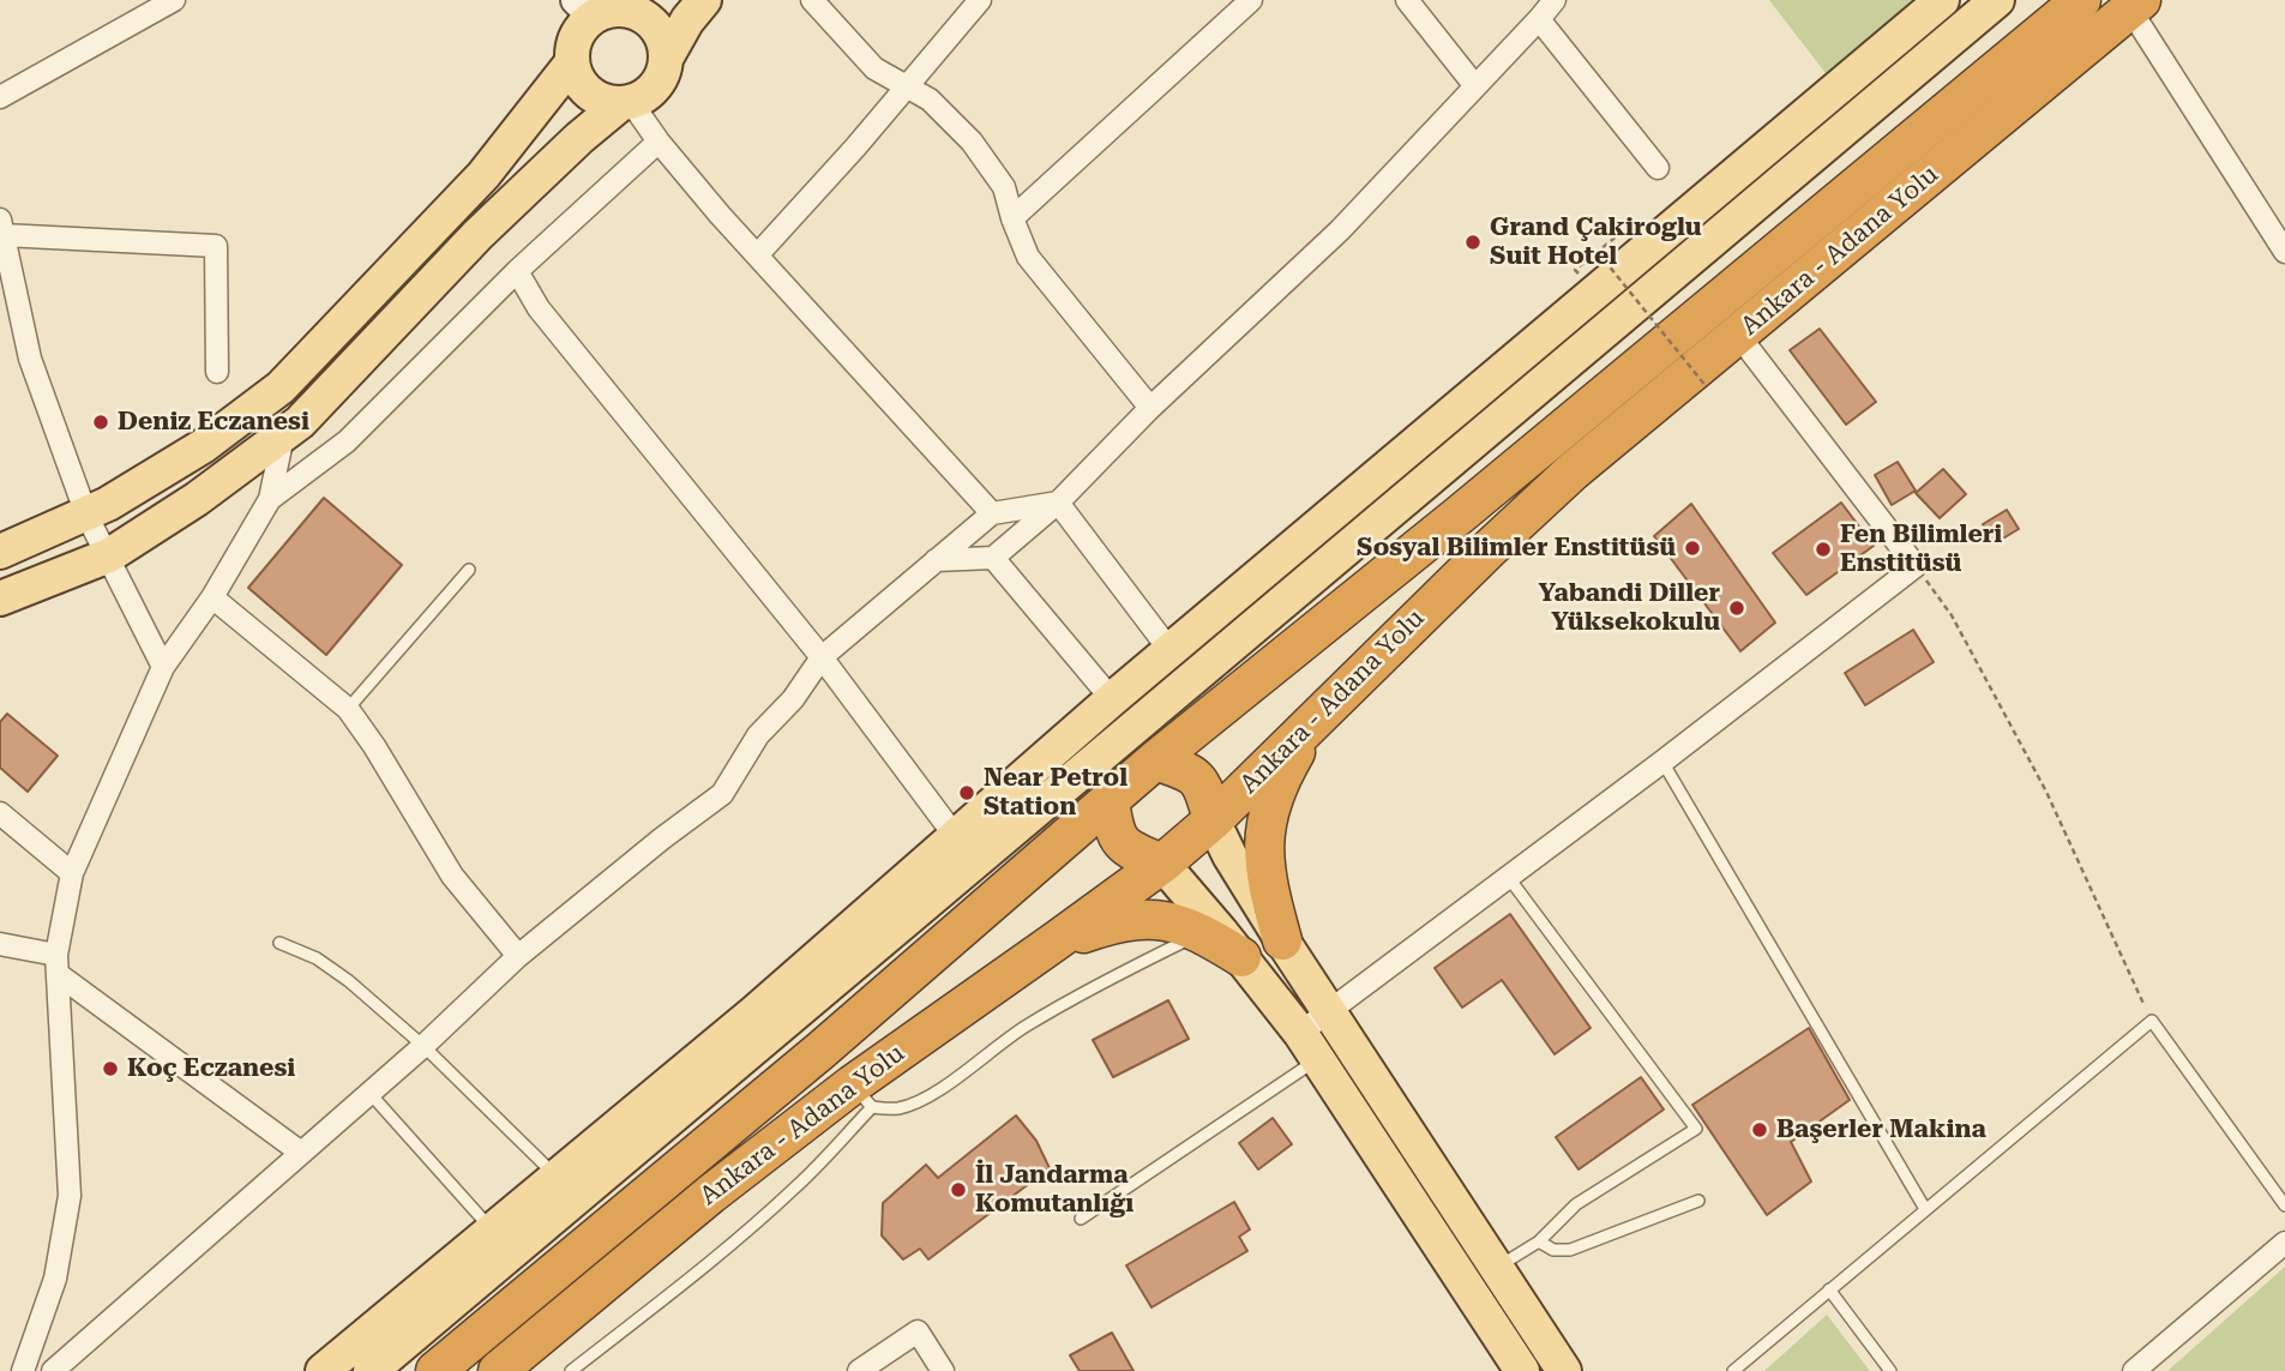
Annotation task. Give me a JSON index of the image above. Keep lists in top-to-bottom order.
{
  "streets": {
    "highway": ["Ankara - Adana Yolu"]
  },
  "places": [
    "Grand Çakiroglu Suit Hotel",
    "Deniz Eczanesi",
    "Sosyal Bilimler Enstitüsü",
    "Fen Bilimleri Enstitüsü",
    "Yabandi Diller Yüksekokulu",
    "Near Petrol Station",
    "Koç Eczanesi",
    "Başerler Makina",
    "İl Jandarma Komutanlığı"
  ]
}
